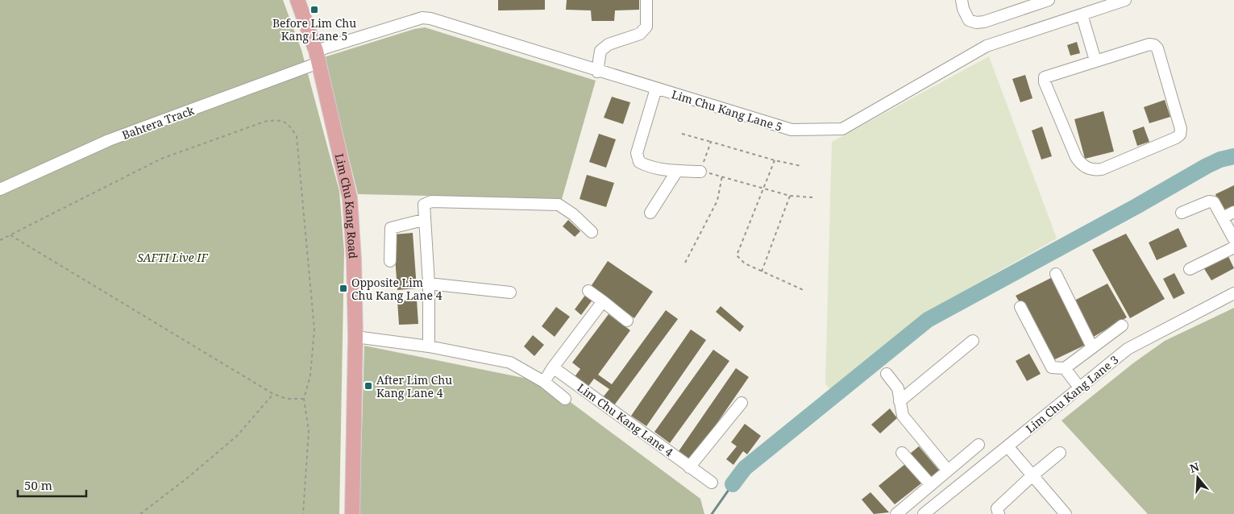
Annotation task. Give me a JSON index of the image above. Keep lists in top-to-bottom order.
{
  "streets": {
    "main road": ["Lim Chu Kang Road"],
    "street": [
      "Lim Chu Kang Lane 5",
      "Bahtera Track",
      "Lim Chu Kang Lane 3",
      "Lim Chu Kang Lane 4"
    ]
  },
  "crossings": [
    ["Lim Chu Kang Lane 5", "Bahtera Track"],
    ["Lim Chu Kang Lane 5", "Lim Chu Kang Road"],
    ["Bahtera Track", "Lim Chu Kang Road"],
    ["Lim Chu Kang Road", "Lim Chu Kang Lane 4"]
  ],
  "parks": ["SAFTI Live IF"],
  "places": {
    "transit": ["Before Lim Chu Kang Lane 5", "Opposite Lim Chu Kang Lane 4", "After Lim Chu Kang Lane 4"]
  },
  "scale_bar": "50 m",
  "north": "top"
}
